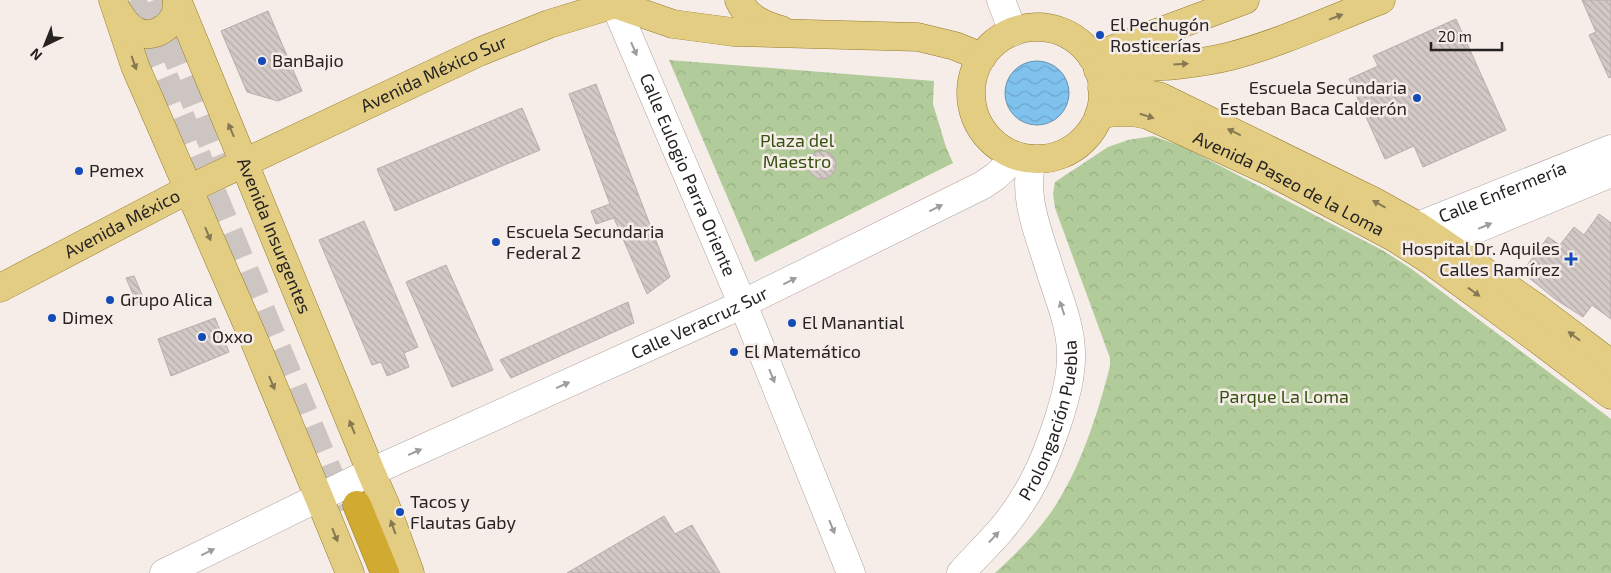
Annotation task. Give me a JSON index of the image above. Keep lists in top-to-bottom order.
{
  "streets": {
    "main road": [
      "Avenida México Sur",
      "Avenida Paseo de la Loma",
      "Avenida México",
      "Avenida Insurgentes"
    ],
    "street": [
      "Calle Eulogio Parra Oriente",
      "Calle Enfermería",
      "Calle Veracruz Sur",
      "Prolongación Puebla"
    ]
  },
  "crossings": [
    ["Avenida México Sur", "Calle Eulogio Parra Oriente"],
    ["Avenida México Sur", "Avenida México"],
    ["Avenida México Sur", "Avenida Insurgentes"],
    ["Calle Eulogio Parra Oriente", "Calle Veracruz Sur"],
    ["Avenida Paseo de la Loma", "Calle Enfermería"],
    ["Avenida Paseo de la Loma", "Calle Veracruz Sur"],
    ["Avenida Paseo de la Loma", "Prolongación Puebla"],
    ["Avenida México", "Avenida Insurgentes"],
    ["Avenida Insurgentes", "Calle Veracruz Sur"],
    ["Calle Veracruz Sur", "Prolongación Puebla"]
  ],
  "one_way": ["Calle Eulogio Parra Oriente", "Calle Veracruz Sur", "Prolongación Puebla"],
  "parks": ["Plaza del Maestro", "Parque La Loma"],
  "places": {
    "other": [
      "El Pechugón Rosticerías",
      "BanBajio",
      "Escuela Secundaria Esteban Baca Calderón",
      "Pemex",
      "Escuela Secundaria Federal 2",
      "Grupo Alica",
      "Dimex",
      "El Manantial",
      "Oxxo",
      "El Matemático",
      "Tacos y Flautas Gaby"
    ],
    "health": ["Hospital Dr. Aquiles Calles Ramírez"]
  },
  "scale_bar": "20 m",
  "north": "bottom left"
}
